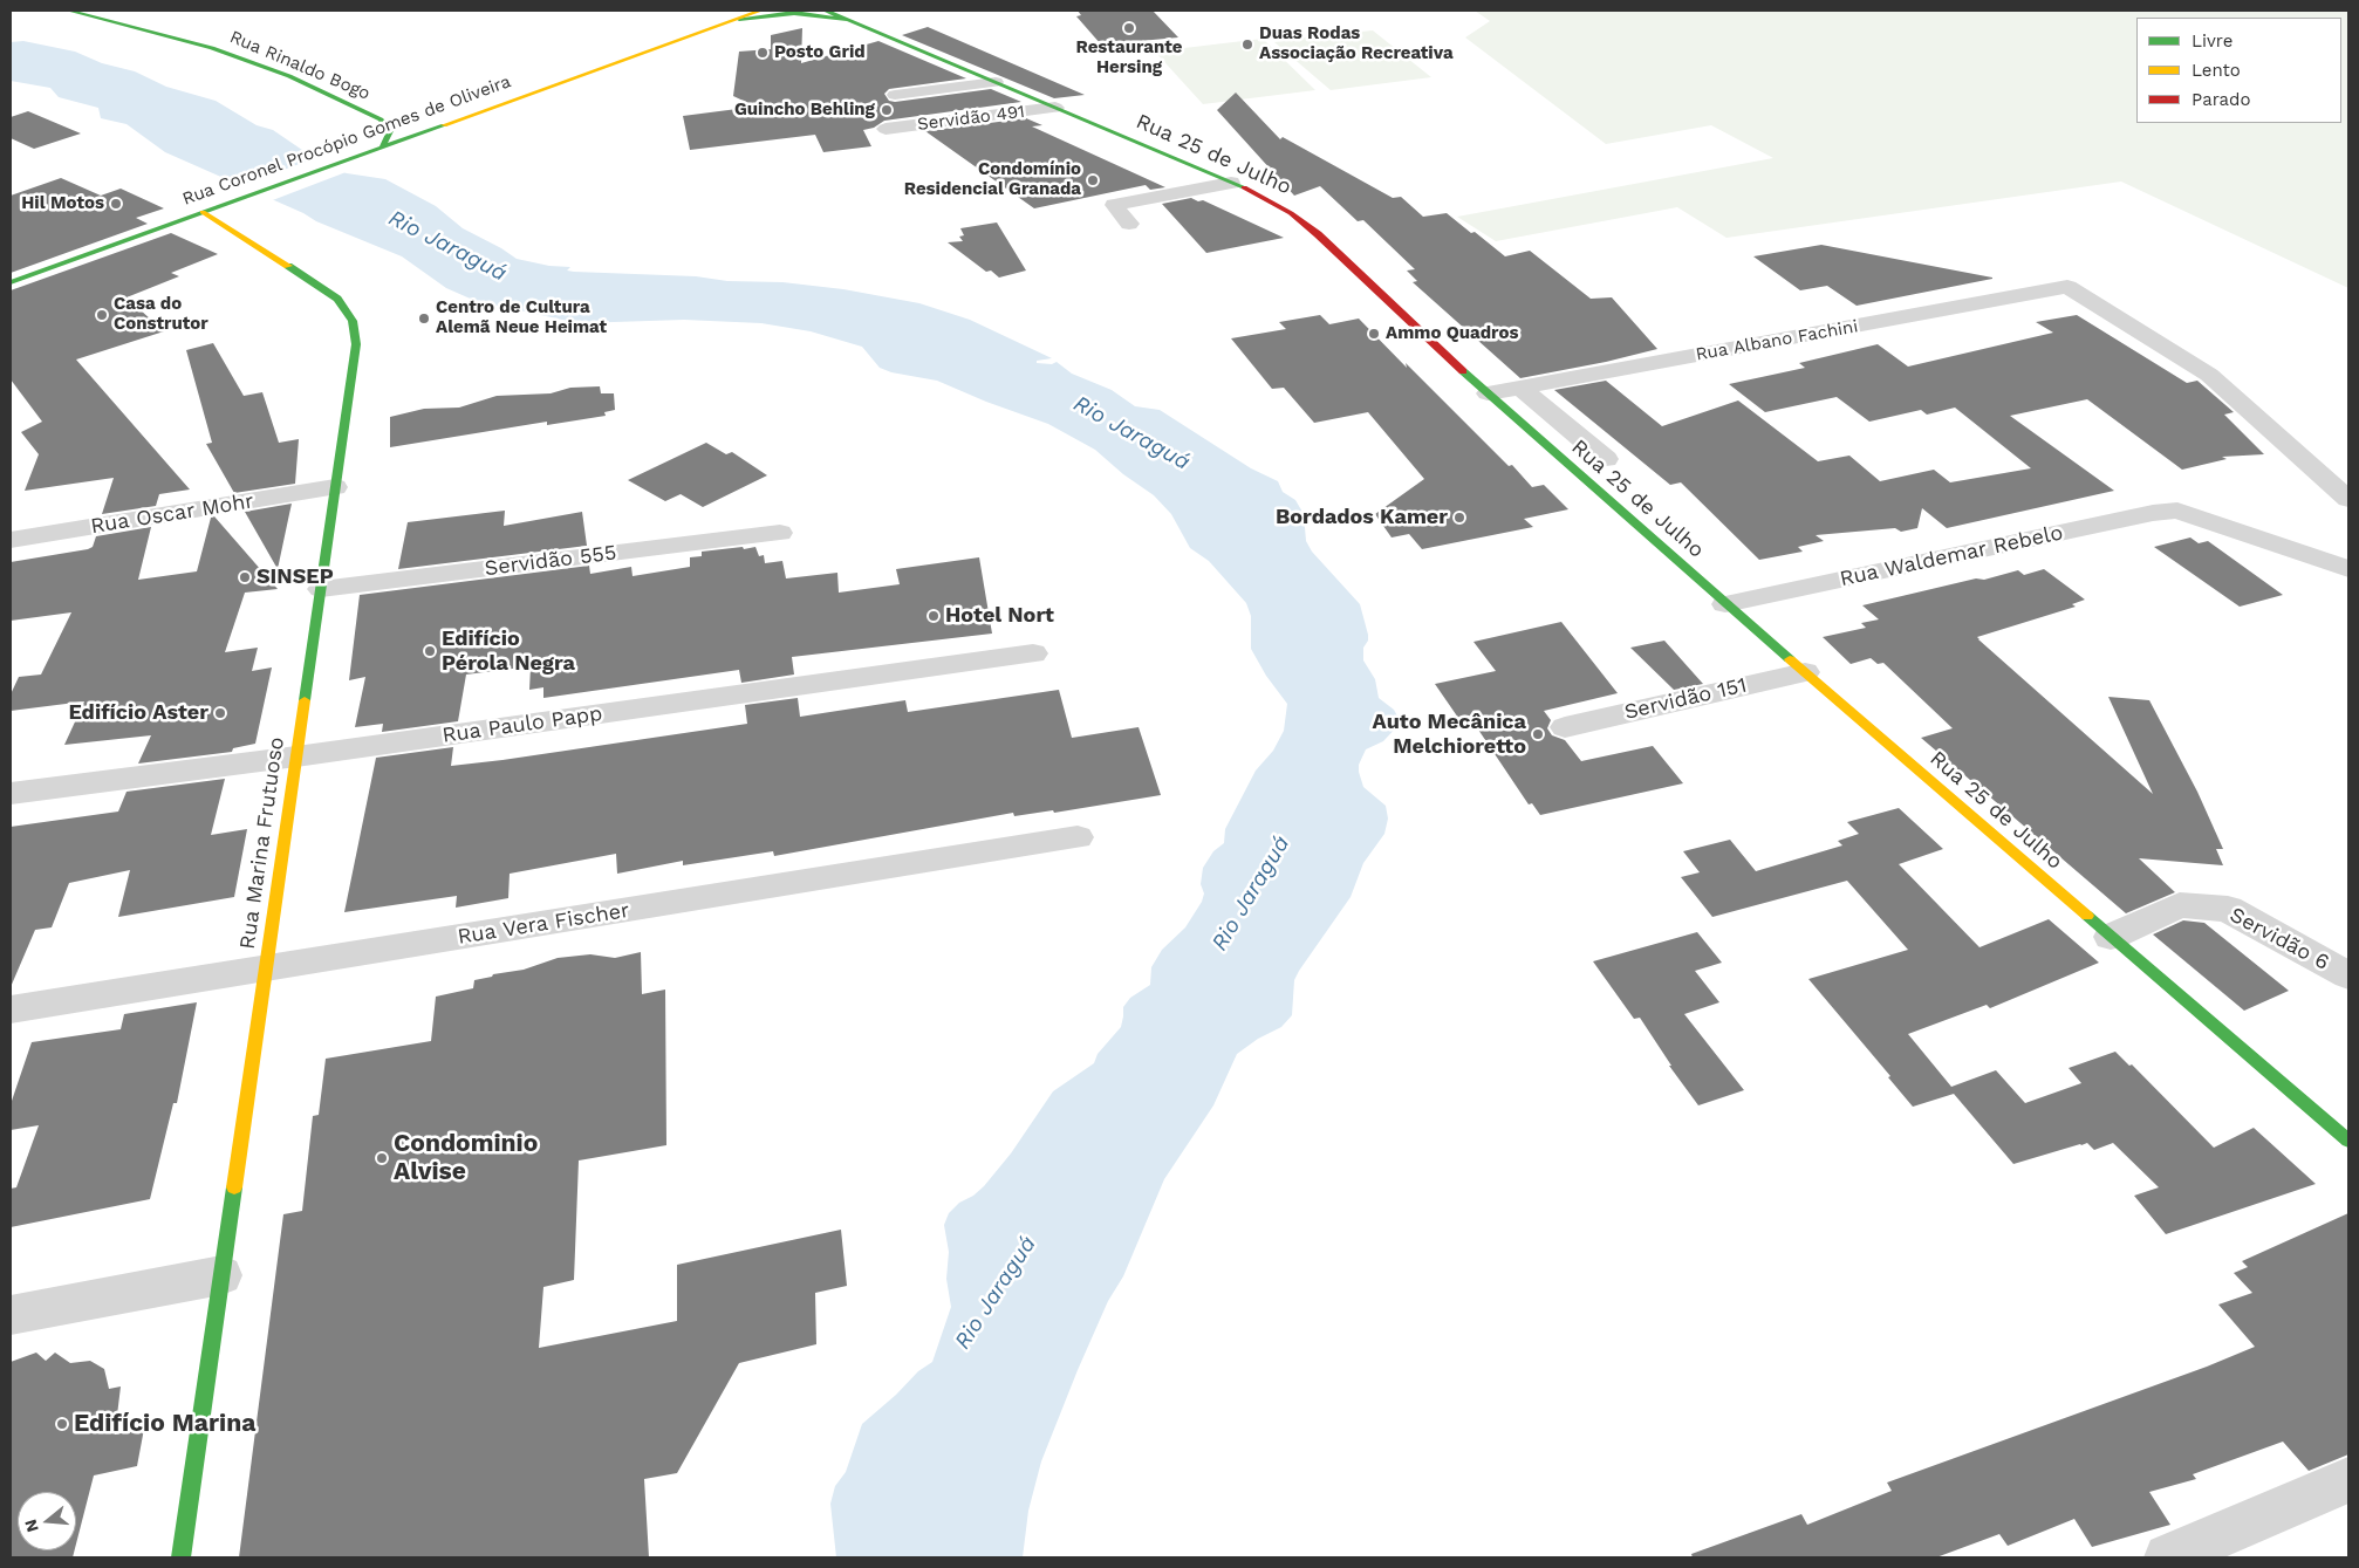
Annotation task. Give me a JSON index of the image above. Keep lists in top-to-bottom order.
{
  "streets": {
    "main road": [
      "Rua Rinaldo Bogo",
      "Rua Coronel Procópio Gomes de Oliveira",
      "Rua 25 de Julho",
      "Rua Marina Frutuoso"
    ],
    "street": [
      "Servidão 491",
      "Rua Albano Fachini",
      "Rua Oscar Mohr",
      "Rua Waldemar Rebelo",
      "Servidão 555",
      "Servidão 151",
      "Rua Paulo Papp",
      "Rua Vera Fischer",
      "Servidão 6"
    ]
  },
  "crossings": [
    ["Rua Rinaldo Bogo", "Rua Coronel Procópio Gomes de Oliveira"],
    ["Servidão 491", "Rua 25 de Julho"],
    ["Rua Coronel Procópio Gomes de Oliveira", "Rua Marina Frutuoso"],
    ["Rua 25 de Julho", "Rua Albano Fachini"],
    ["Rua 25 de Julho", "Rua Waldemar Rebelo"],
    ["Rua 25 de Julho", "Servidão 151"],
    ["Rua 25 de Julho", "Servidão 6"],
    ["Rua Oscar Mohr", "Rua Marina Frutuoso"],
    ["Servidão 555", "Rua Marina Frutuoso"],
    ["Rua Paulo Papp", "Rua Marina Frutuoso"],
    ["Rua Marina Frutuoso", "Rua Vera Fischer"]
  ],
  "water": ["Rio Jaraguá"],
  "places": [
    "Restaurante Hersing",
    "Duas Rodas Associação Recreativa",
    "Posto Grid",
    "Guincho Behling",
    "Condomínio Residencial Granada",
    "Hil Motos",
    "Casa do Construtor",
    "Centro de Cultura Alemã Neue Heimat",
    "Ammo Quadros",
    "Bordados Kamer",
    "SINSEP",
    "Hotel Nort",
    "Edifício Pérola Negra",
    "Edifício Aster",
    "Auto Mecânica Melchioretto",
    "Condominio Alvise",
    "Edifício Marina"
  ],
  "legend": ["Livre", "Lento", "Parado"],
  "north": "left"
}
